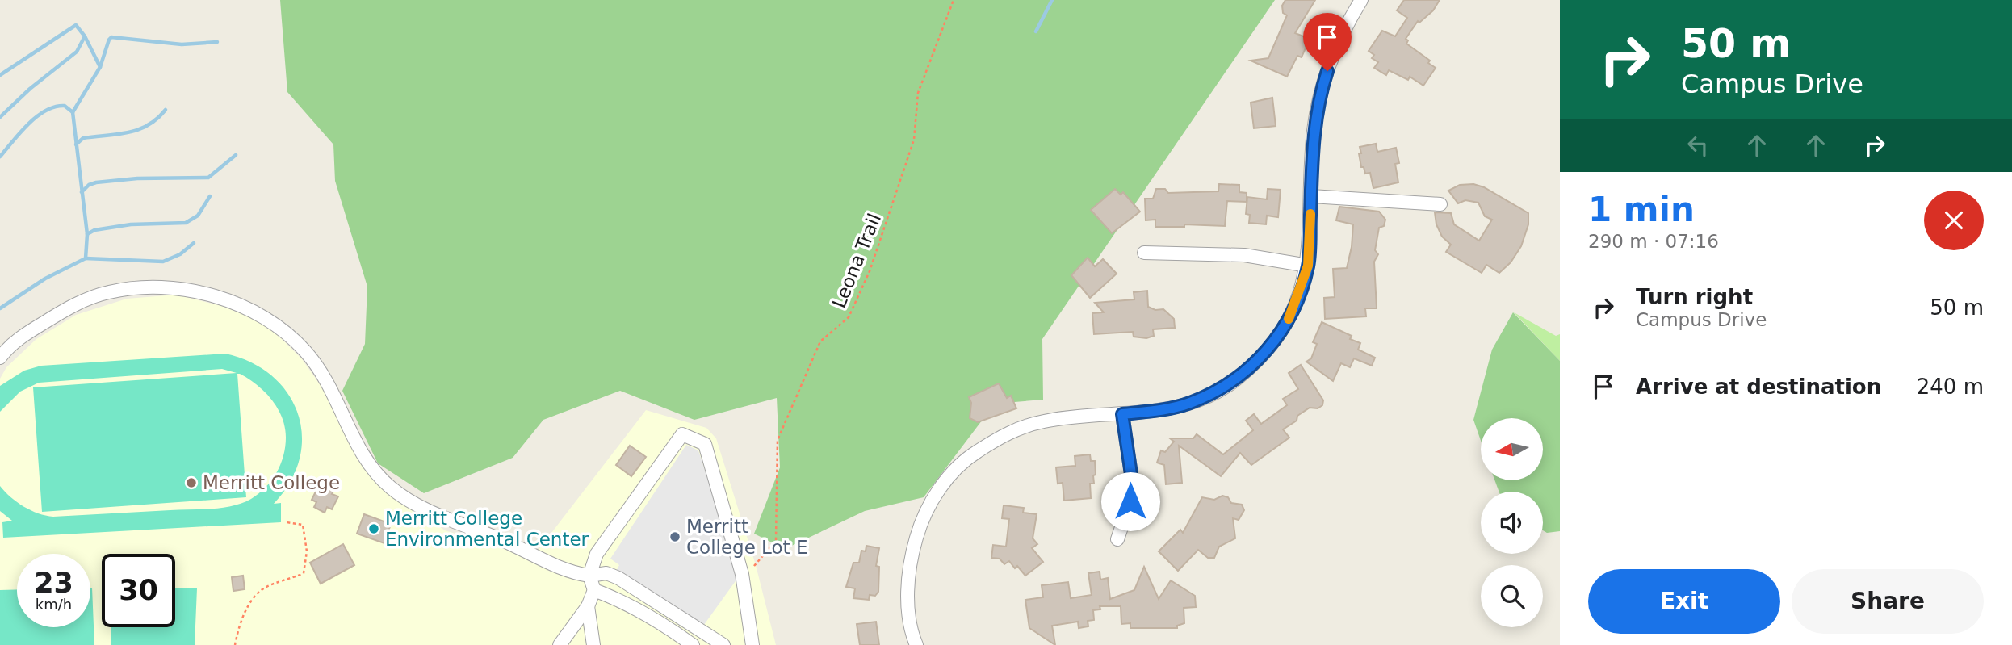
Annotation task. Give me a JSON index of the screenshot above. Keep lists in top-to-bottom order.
{
  "streets": {
    "path": ["Leona Trail"]
  },
  "places": ["Merritt College", "Merritt College Environmental Center", "Merritt College Lot E"],
  "north": "left",
  "page": {
    "turn": ["50 m", "Campus Drive"],
    "heading": ["1 min", "290 m · 07:16"],
    "list": [
      {
        "name": "Turn right",
        "note": "Campus Drive",
        "value": "50 m"
      },
      {
        "name": "Arrive at destination",
        "value": "240 m"
      }
    ],
    "speed": "23 km/h",
    "limit": "30",
    "buttons": ["Exit", "Share"]
  }
}
